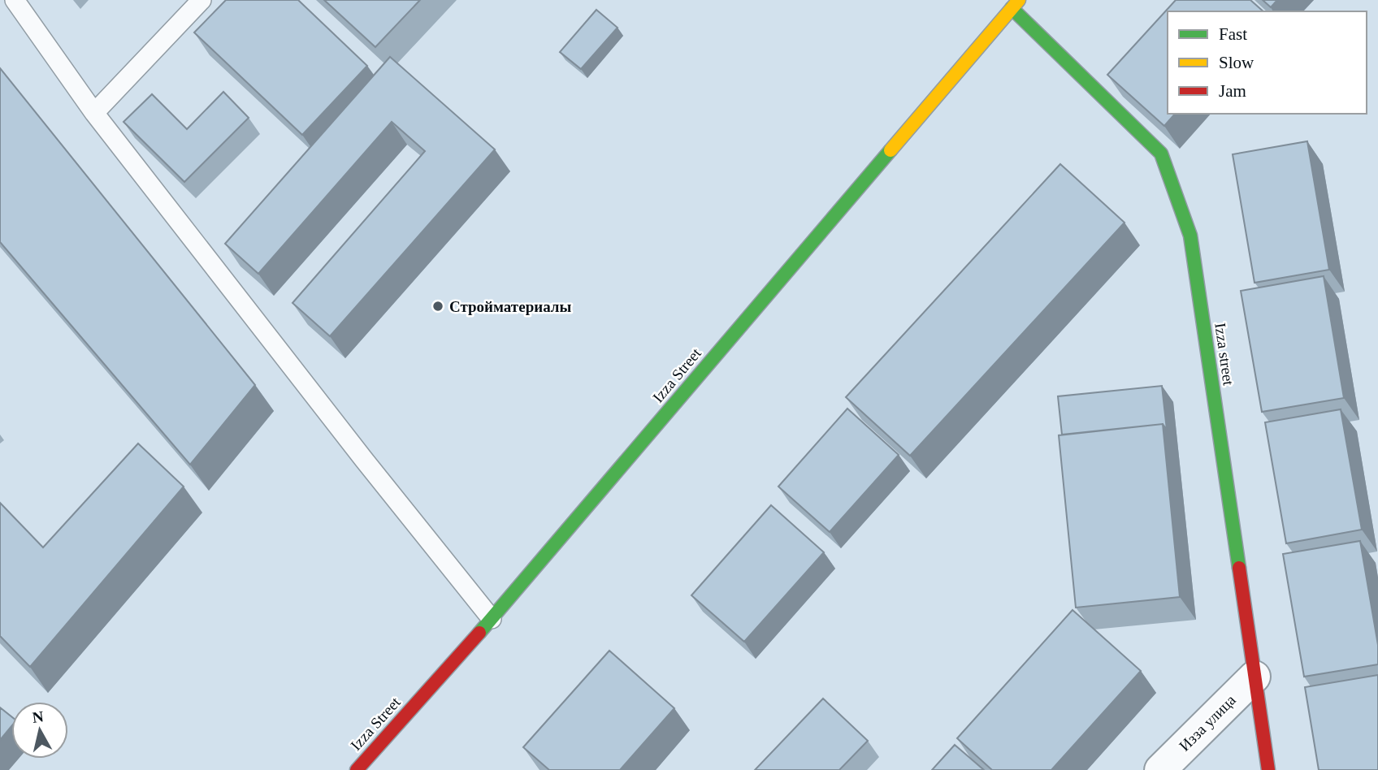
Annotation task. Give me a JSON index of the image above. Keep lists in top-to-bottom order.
{
  "streets": {
    "main road": ["Izza street", "Izza Street"],
    "street": ["Изза улица"]
  },
  "crossings": [
    ["Izza street", "Izza Street"],
    ["Izza street", "Изза улица"]
  ],
  "places": ["Стройматериалы"],
  "legend": ["Fast", "Slow", "Jam"],
  "north": "top"
}
